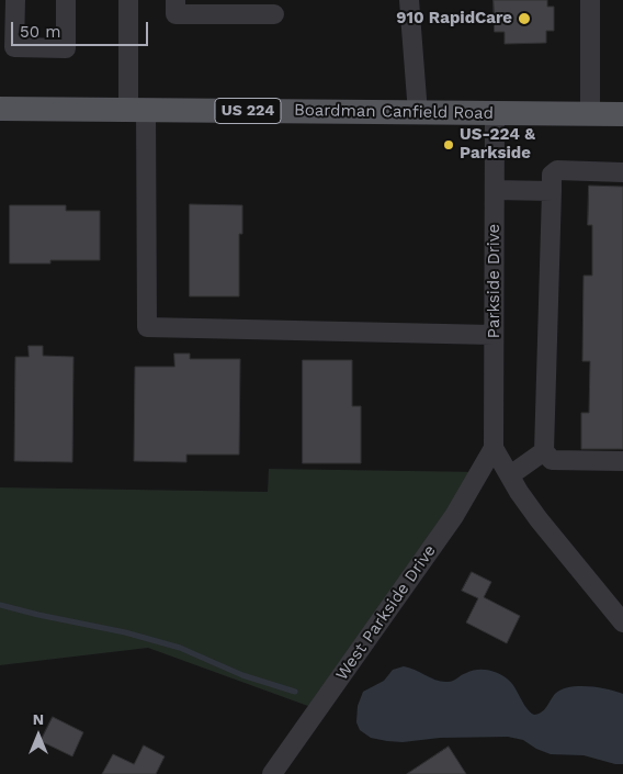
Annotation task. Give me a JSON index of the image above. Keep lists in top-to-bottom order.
{
  "streets": {
    "main road": ["US 224", "Boardman Canfield Road"],
    "street": ["Parkside Drive", "West Parkside Drive"]
  },
  "crossings": [
    ["Boardman Canfield Road", "Parkside Drive"],
    ["Parkside Drive", "West Parkside Drive"]
  ],
  "places": ["910 RapidCare", "US-224 & Parkside"],
  "scale_bar": "50 m",
  "north": "top"
}
